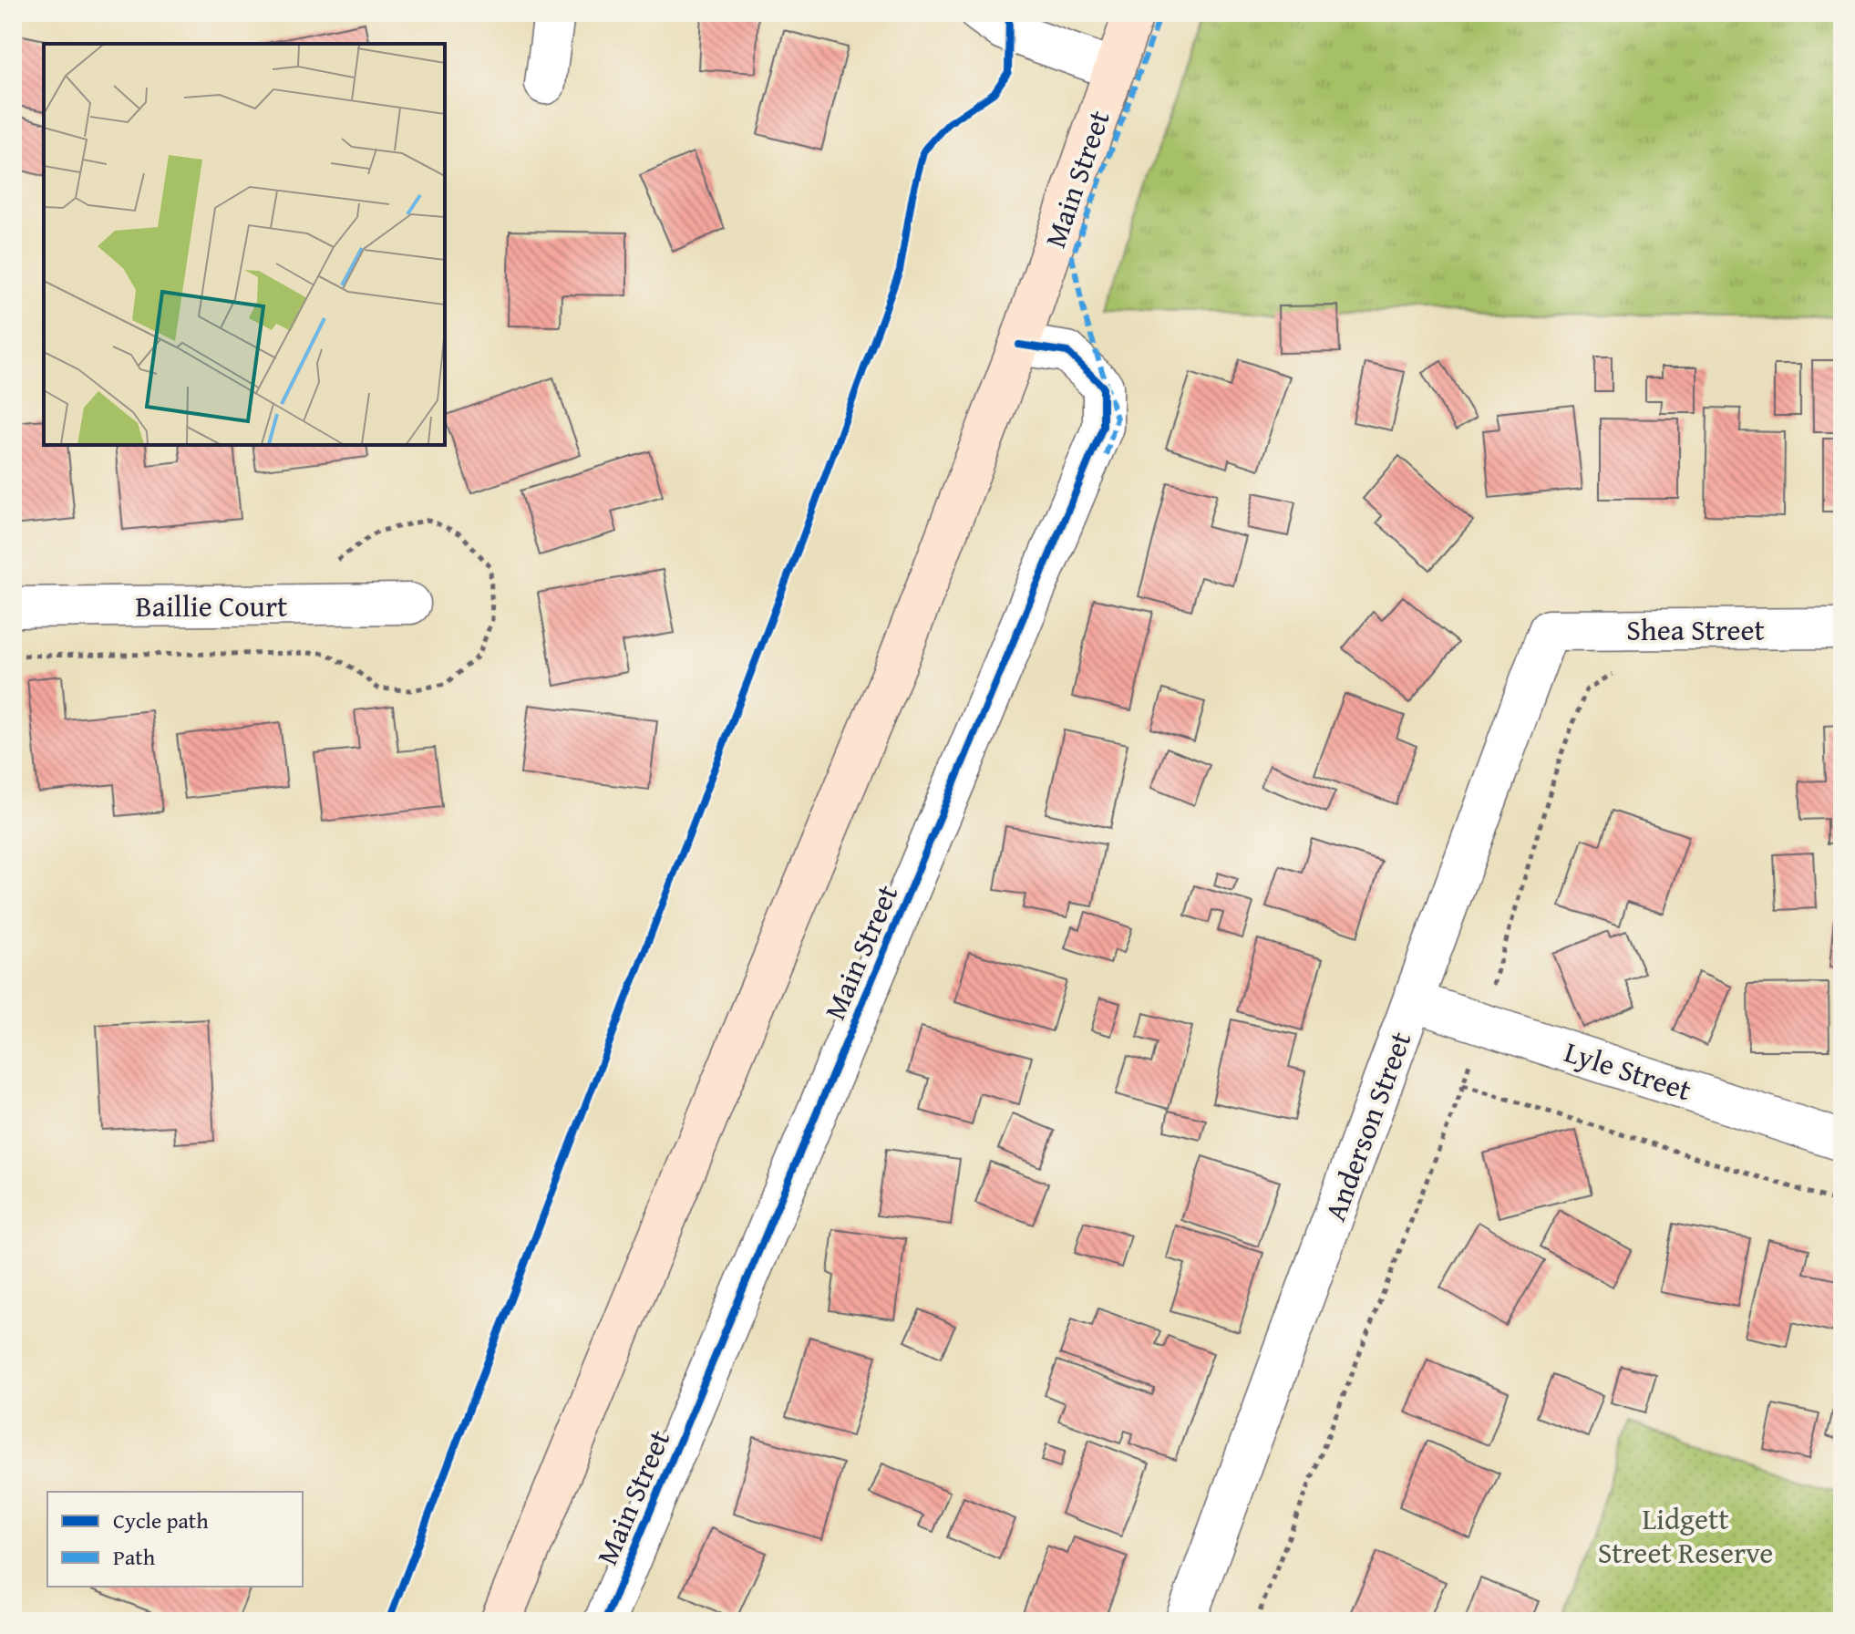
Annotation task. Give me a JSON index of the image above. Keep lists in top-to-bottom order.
{
  "streets": {
    "main road": ["Main Street"],
    "street": [
      "Baillie Court",
      "Shea Street",
      "Lyle Street",
      "Anderson Street"
    ]
  },
  "crossings": [
    ["Shea Street", "Anderson Street"],
    ["Lyle Street", "Anderson Street"]
  ],
  "parks": ["Lidgett Street Reserve"],
  "legend": ["Cycle path", "Path"]
}
